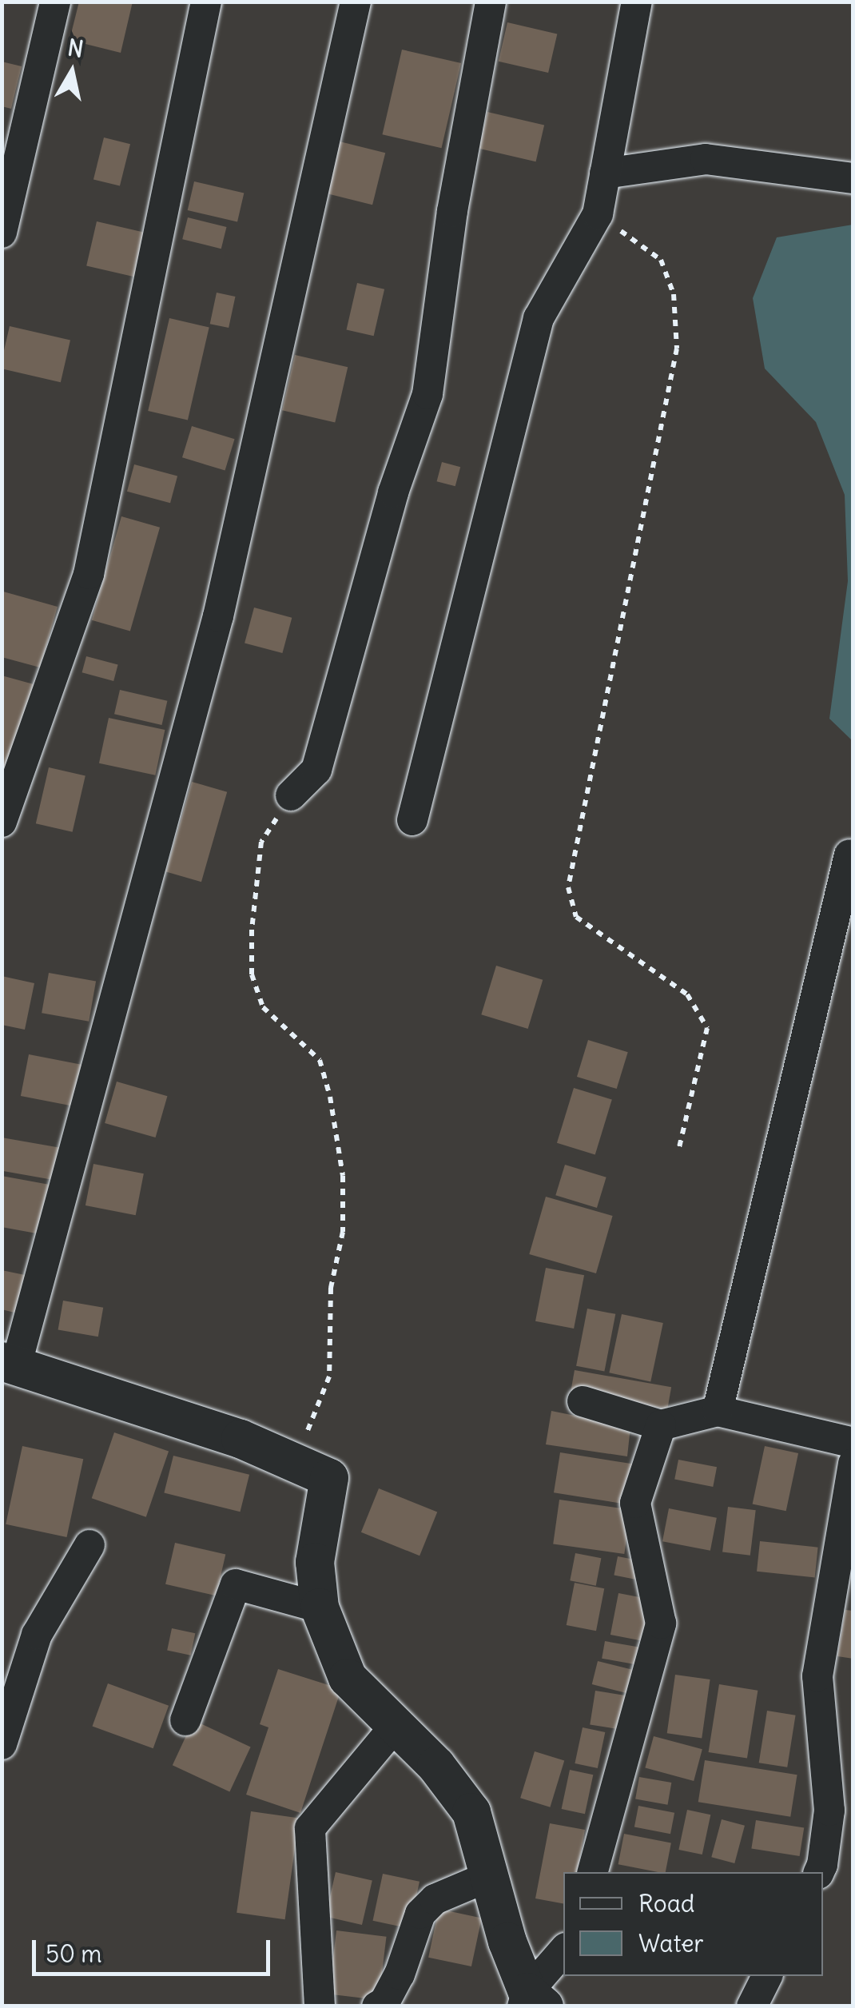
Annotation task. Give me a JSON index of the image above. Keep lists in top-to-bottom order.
{
  "legend": ["Road", "Water"],
  "scale_bar": "50 m",
  "north": "top"
}
